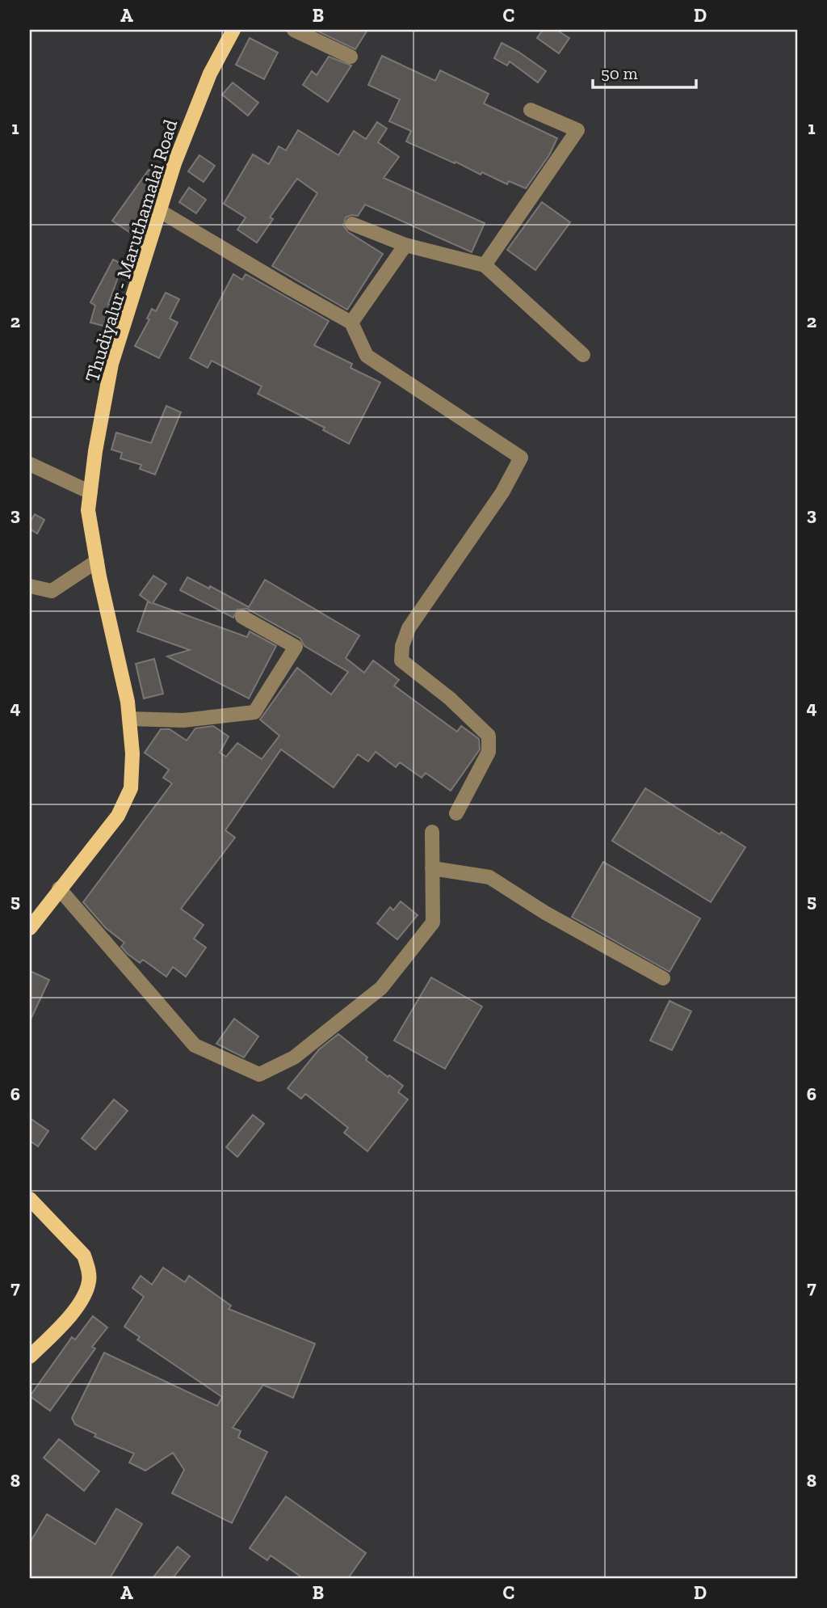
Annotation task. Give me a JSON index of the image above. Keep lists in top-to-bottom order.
{
  "streets": {
    "main road": ["Thudiyalur - Maruthamalai Road"]
  },
  "scale_bar": "50 m",
  "grid": {
    "columns": [
      "A",
      "B",
      "C",
      "D"
    ],
    "rows": [
      "1",
      "2",
      "3",
      "4",
      "5",
      "6",
      "7",
      "8"
    ]
  }
}
